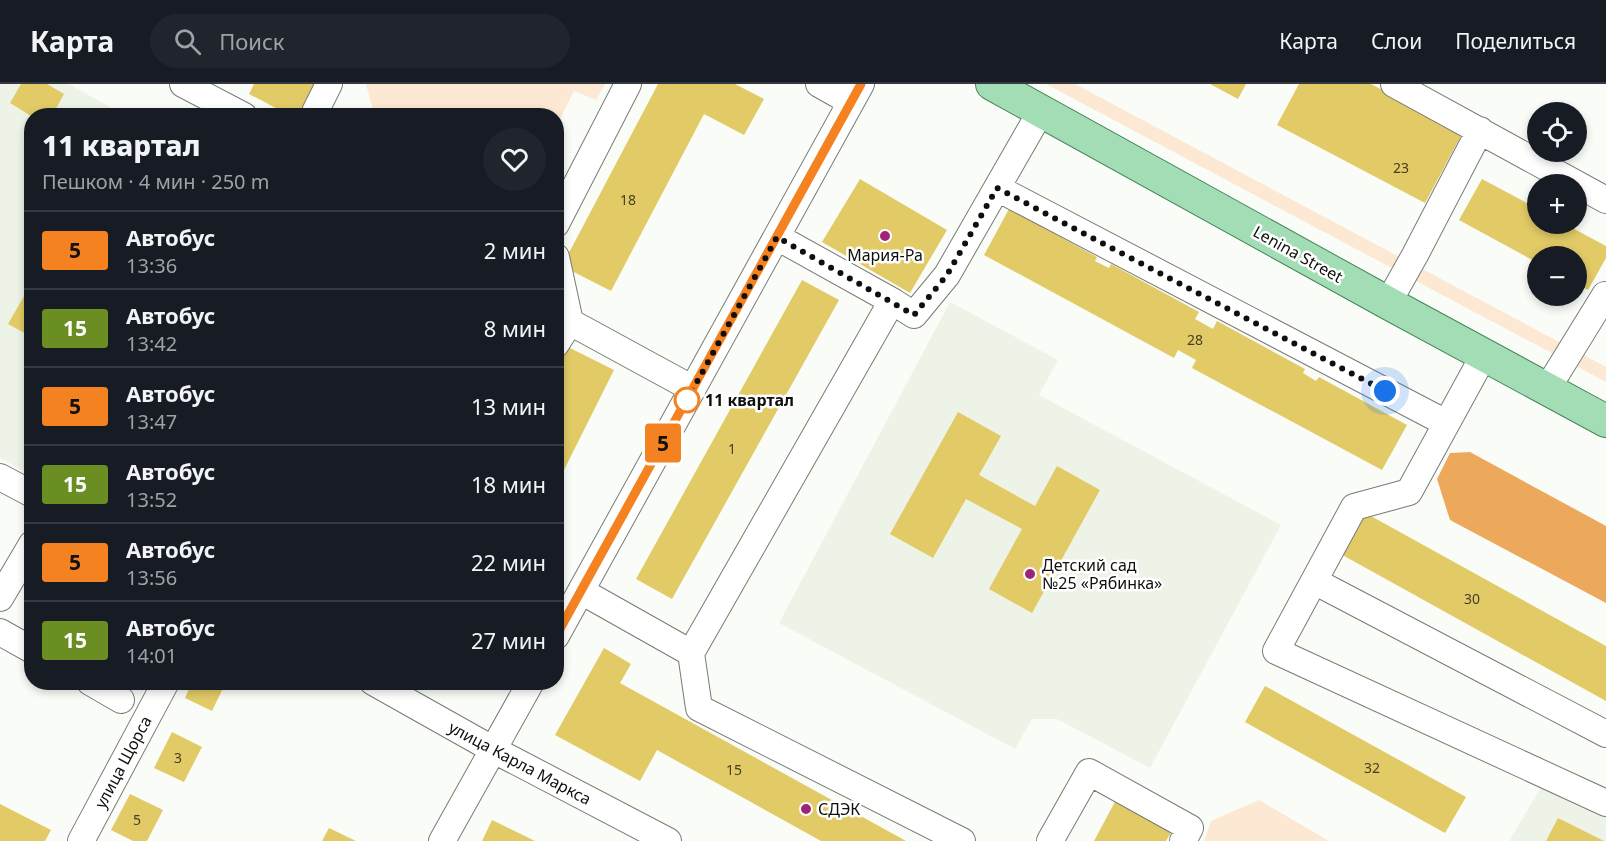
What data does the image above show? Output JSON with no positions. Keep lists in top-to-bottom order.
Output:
{
  "streets": {
    "main road": ["Lenina Street"],
    "street": ["улица Щорса", "улица Карла Маркса"]
  },
  "places": [
    "Мария-Ра",
    "11 квартал",
    "Детский сад №25 «Рябинка»",
    "СДЭК"
  ],
  "lines": ["bus line 5"],
  "house_numbers": [
    "23",
    "18",
    "28",
    "1",
    "30",
    "3",
    "32",
    "15",
    "5"
  ],
  "page": {
    "header": "Карта",
    "search": "Поиск",
    "nav": ["Карта", "Слои", "Поделиться"],
    "on_map": "5",
    "map_buttons": ["+", "−"],
    "heading": ["11 квартал", "Пешком · 4 мин · 250 m"],
    "list": [
      {
        "mark": "5",
        "name": "Автобус",
        "note": "13:36",
        "value": "2 мин"
      },
      {
        "mark": "15",
        "name": "Автобус",
        "note": "13:42",
        "value": "8 мин"
      },
      {
        "mark": "5",
        "name": "Автобус",
        "note": "13:47",
        "value": "13 мин"
      },
      {
        "mark": "15",
        "name": "Автобус",
        "note": "13:52",
        "value": "18 мин"
      },
      {
        "mark": "5",
        "name": "Автобус",
        "note": "13:56",
        "value": "22 мин"
      },
      {
        "mark": "15",
        "name": "Автобус",
        "note": "14:01",
        "value": "27 мин"
      }
    ]
  }
}
